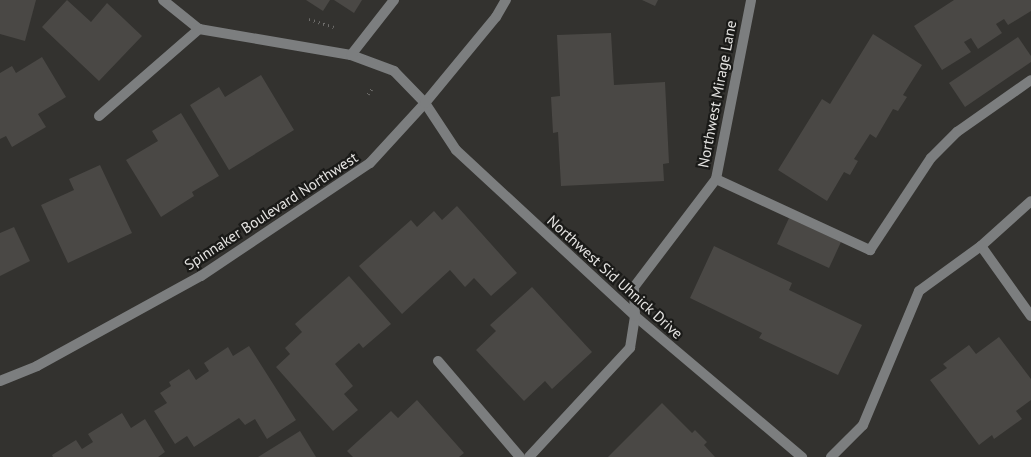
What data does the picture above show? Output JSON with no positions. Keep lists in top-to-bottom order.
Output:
{
  "streets": {
    "street": ["Northwest Mirage Lane", "Spinnaker Boulevard Northwest", "Northwest Sid Uhnick Drive"]
  },
  "crossings": [
    ["Northwest Mirage Lane", "Northwest Sid Uhnick Drive"],
    ["Spinnaker Boulevard Northwest", "Northwest Sid Uhnick Drive"]
  ]
}
